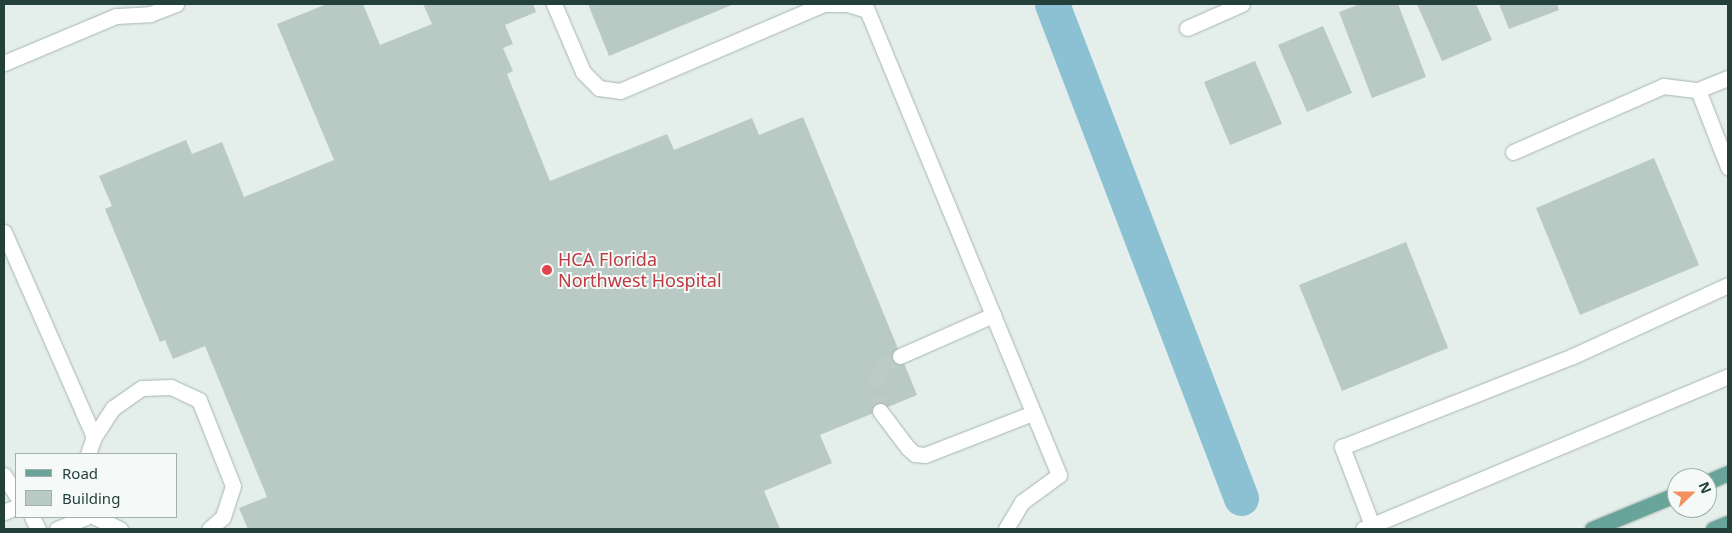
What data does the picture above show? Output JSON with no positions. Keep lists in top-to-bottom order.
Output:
{
  "places": ["HCA Florida Northwest Hospital"],
  "legend": ["Road", "Building"],
  "north": "right"
}
